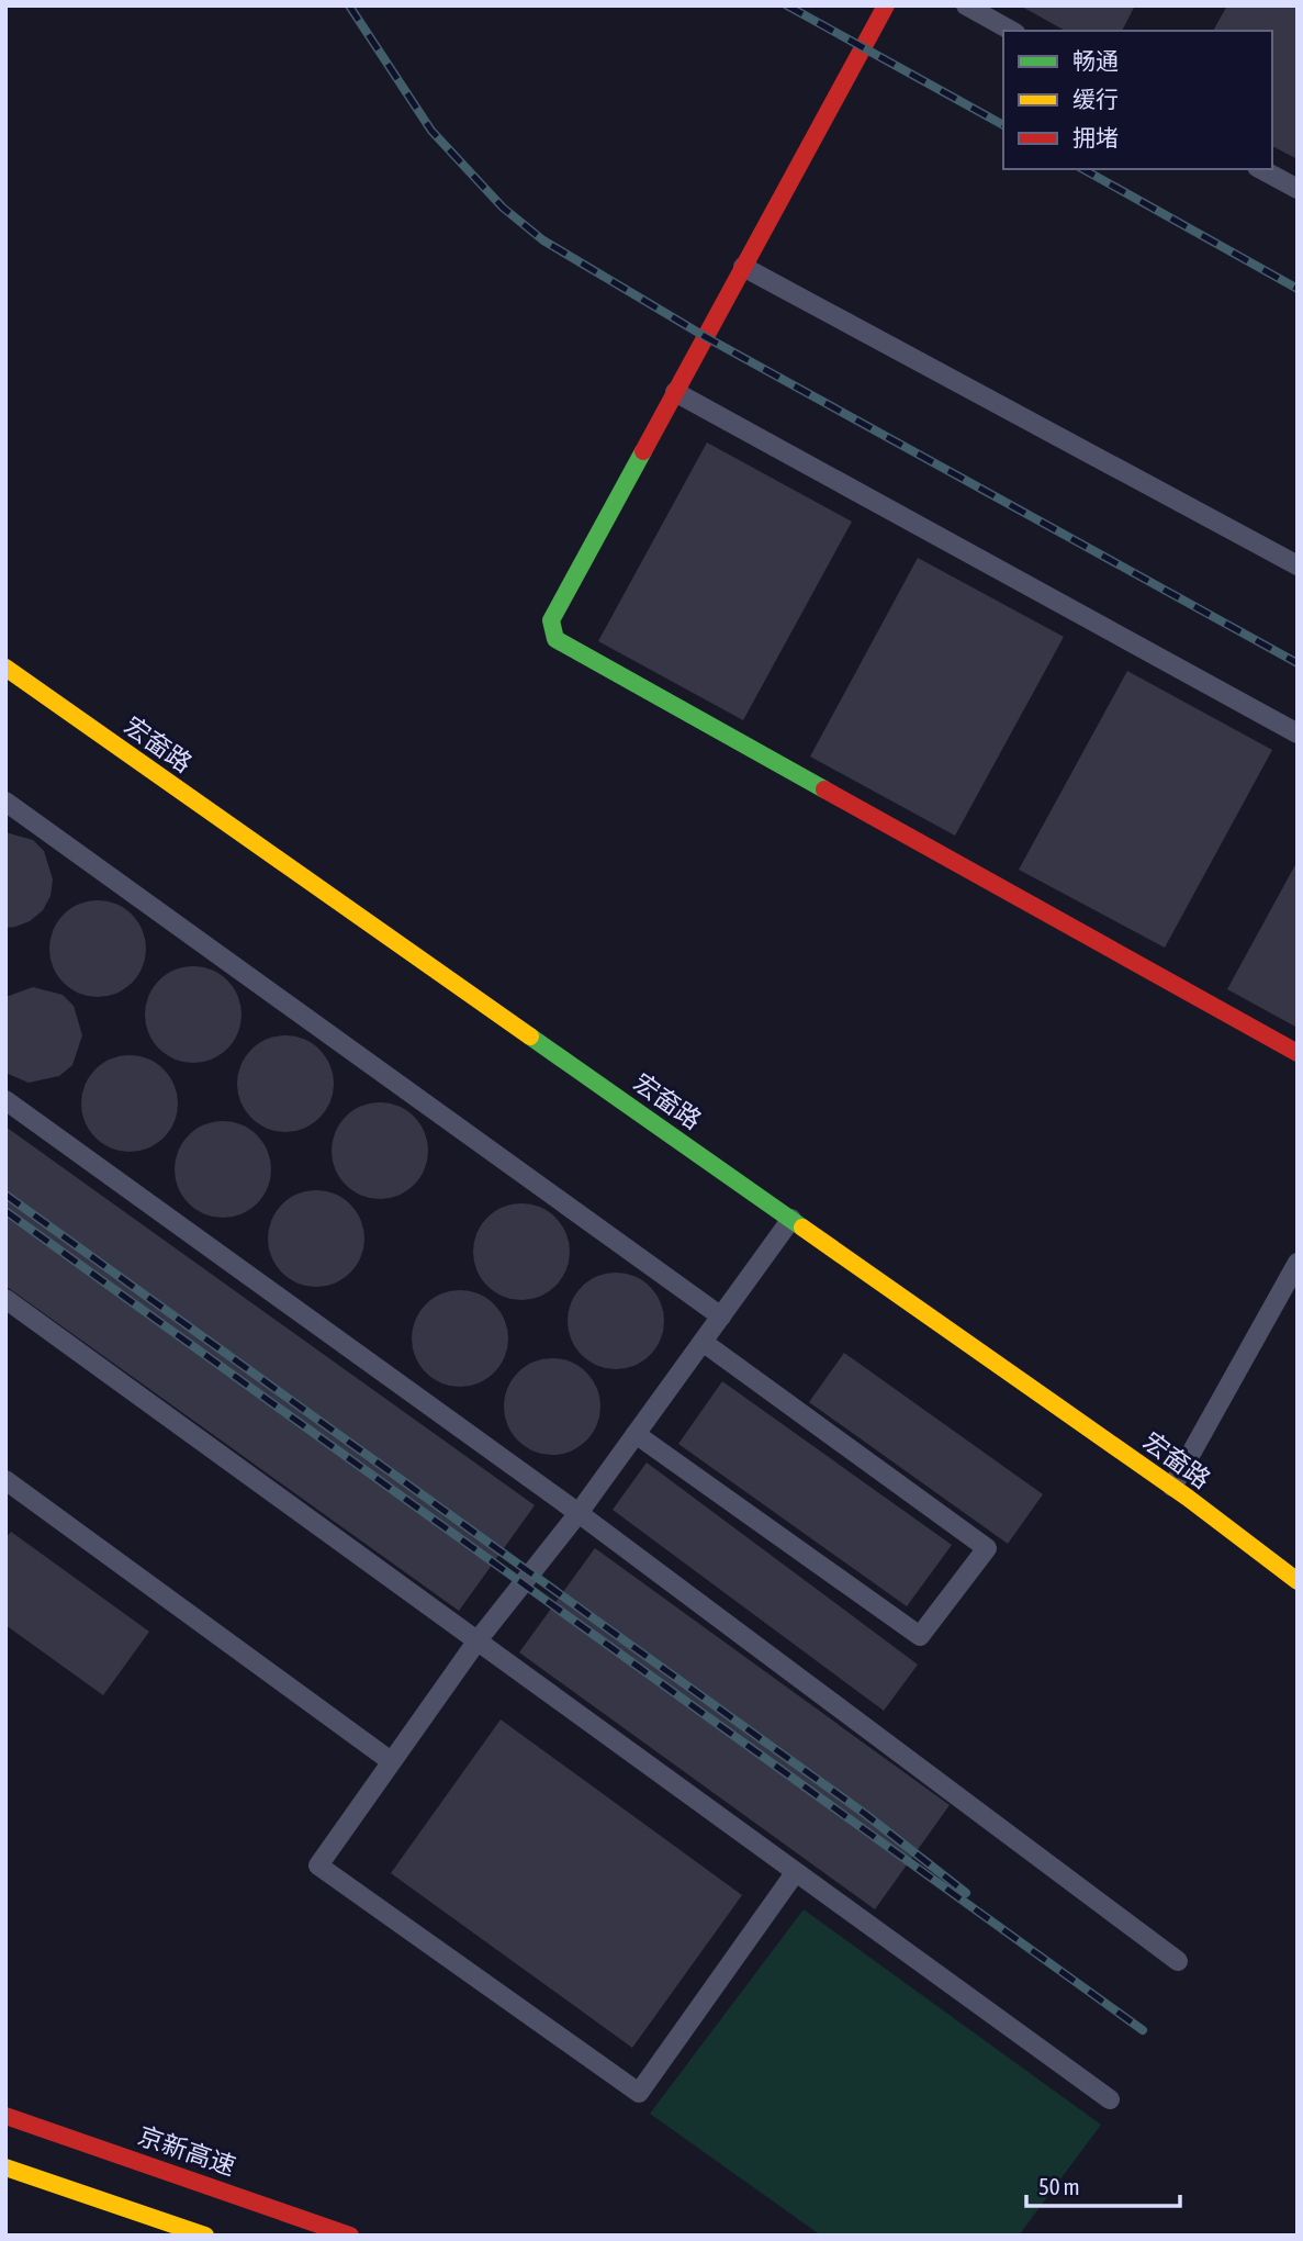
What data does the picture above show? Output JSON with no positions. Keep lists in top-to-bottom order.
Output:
{
  "streets": {
    "main road": ["宏奤路", "京新高速"]
  },
  "legend": ["畅通", "缓行", "拥堵"],
  "scale_bar": "50 m"
}
